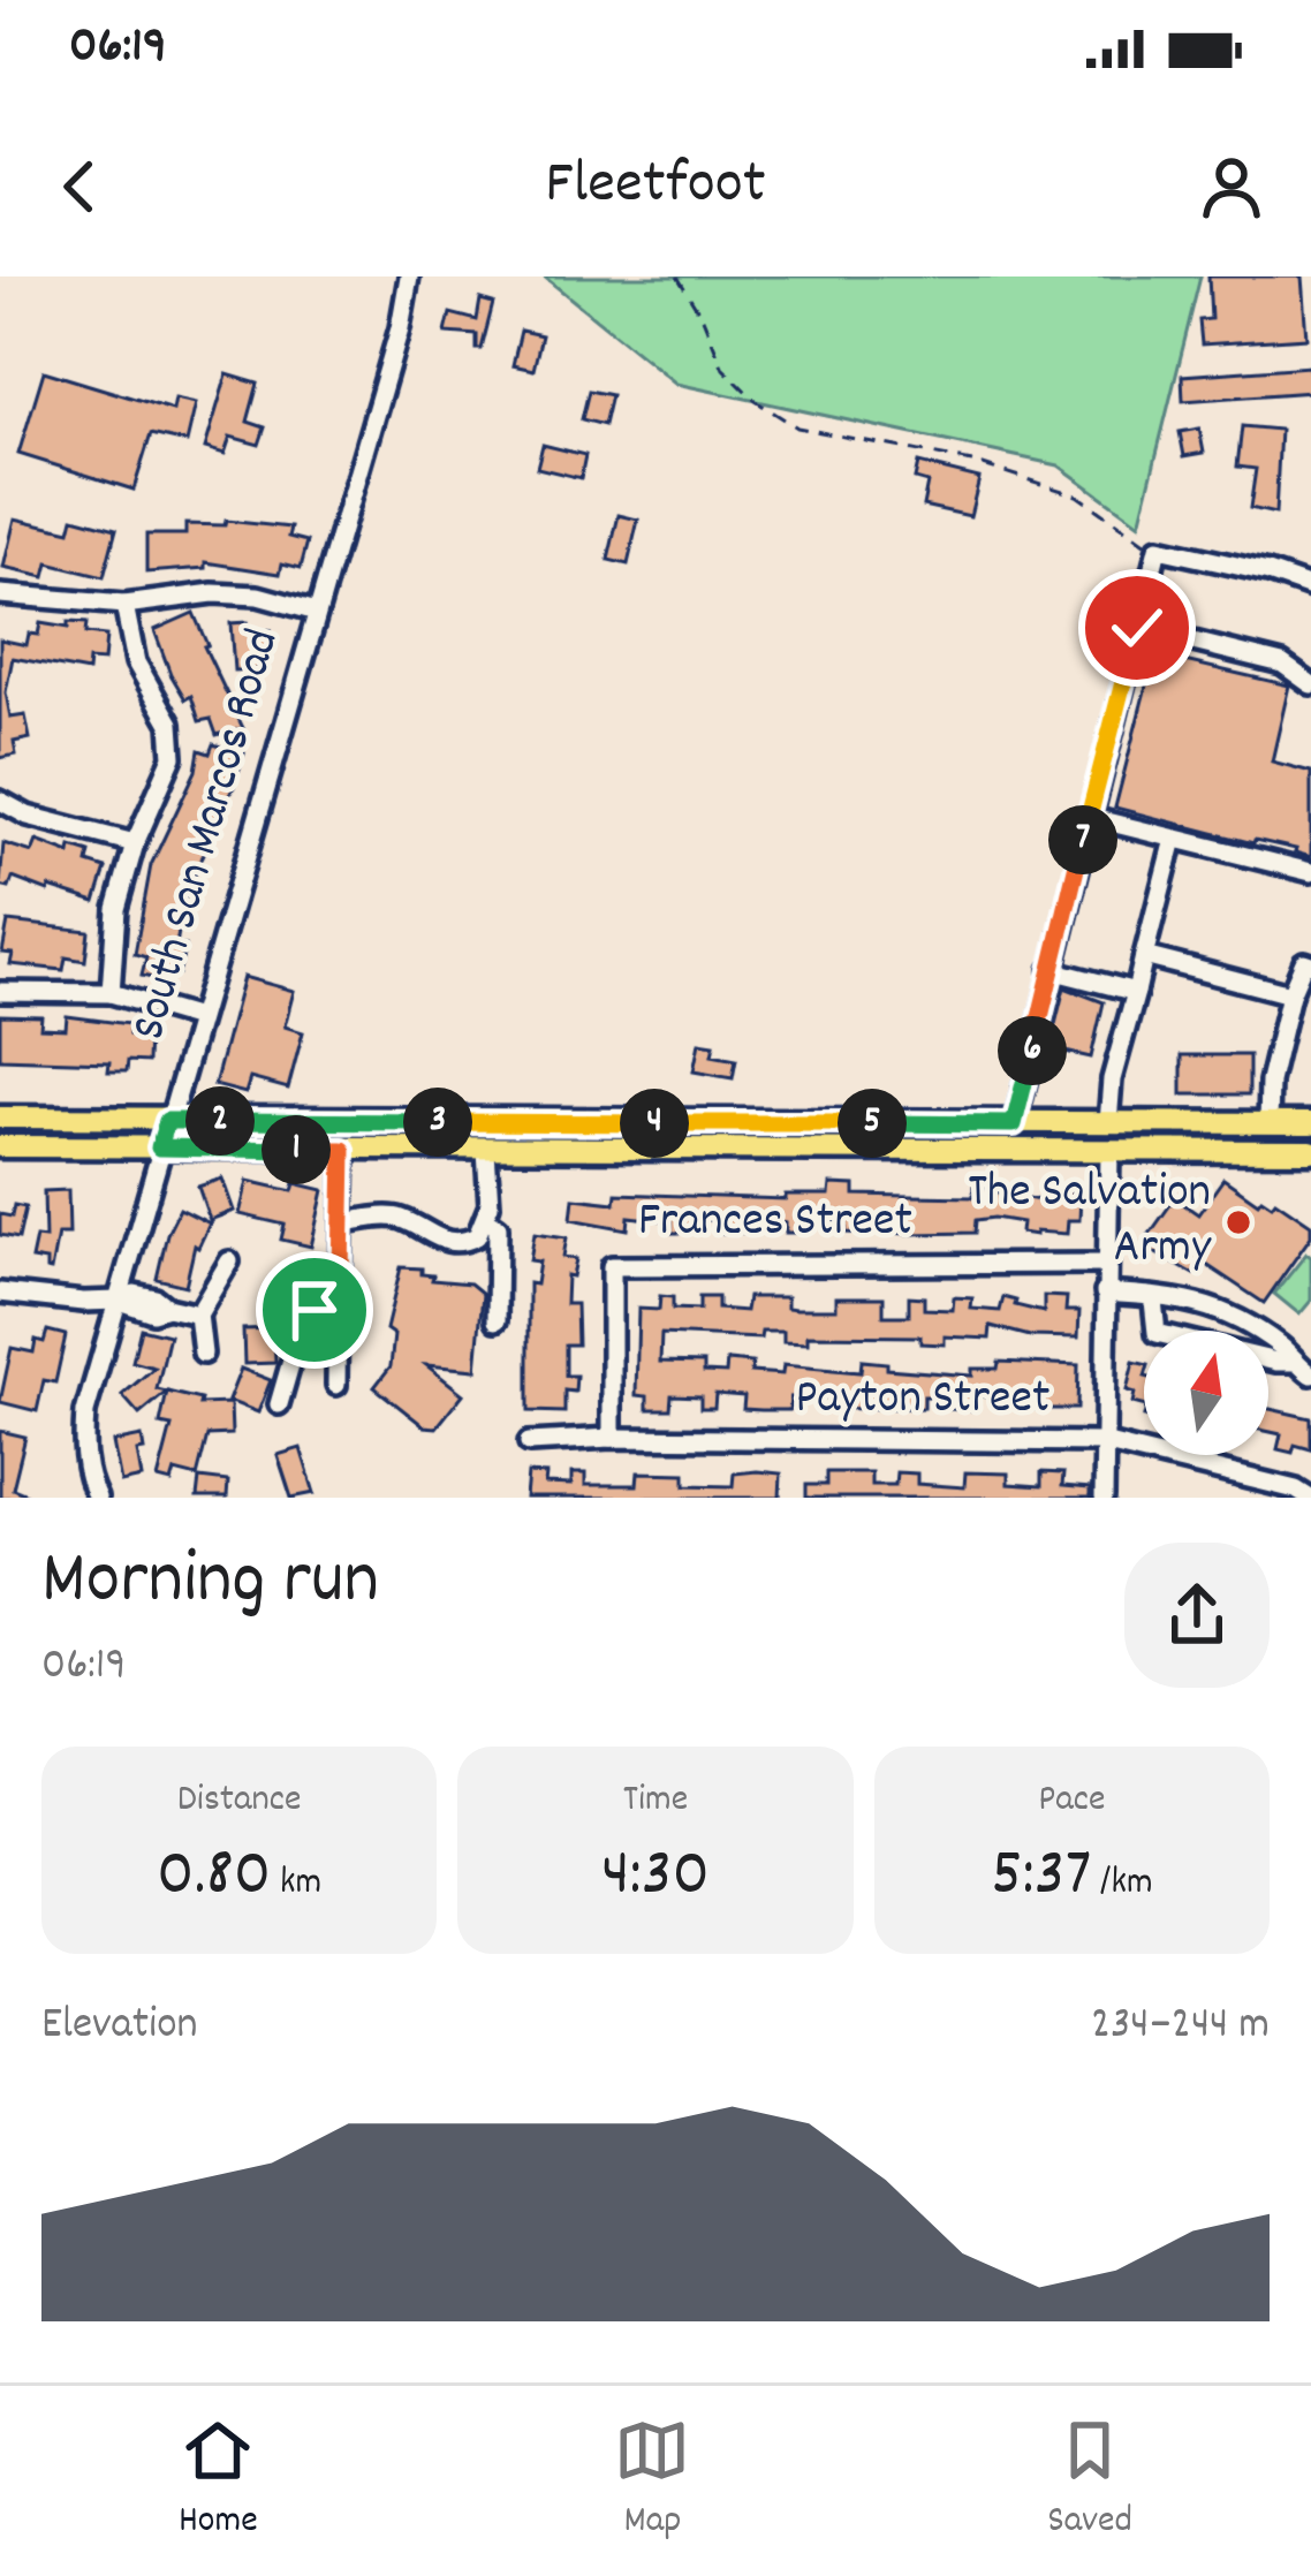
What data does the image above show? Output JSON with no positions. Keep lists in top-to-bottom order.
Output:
{
  "streets": {
    "street": ["South San Marcos Road", "Frances Street", "Payton Street"]
  },
  "crossings": [
    ["Frances Street", "Payton Street"]
  ],
  "places": ["The Salvation Army"],
  "north": "top",
  "page": {
    "status": "06:19",
    "header": "Fleetfoot",
    "pins": [
      "7",
      "6",
      "2",
      "3",
      "4",
      "5",
      "1"
    ],
    "heading": ["Morning run", "06:19"],
    "stats": [
      ["Distance", "0.80 km"],
      ["Time", "4:30"],
      ["Pace", "5:37 /km"]
    ],
    "chart": ["Elevation", "234–244 m"],
    "tabs": ["Home", "Map", "Saved"]
  }
}
